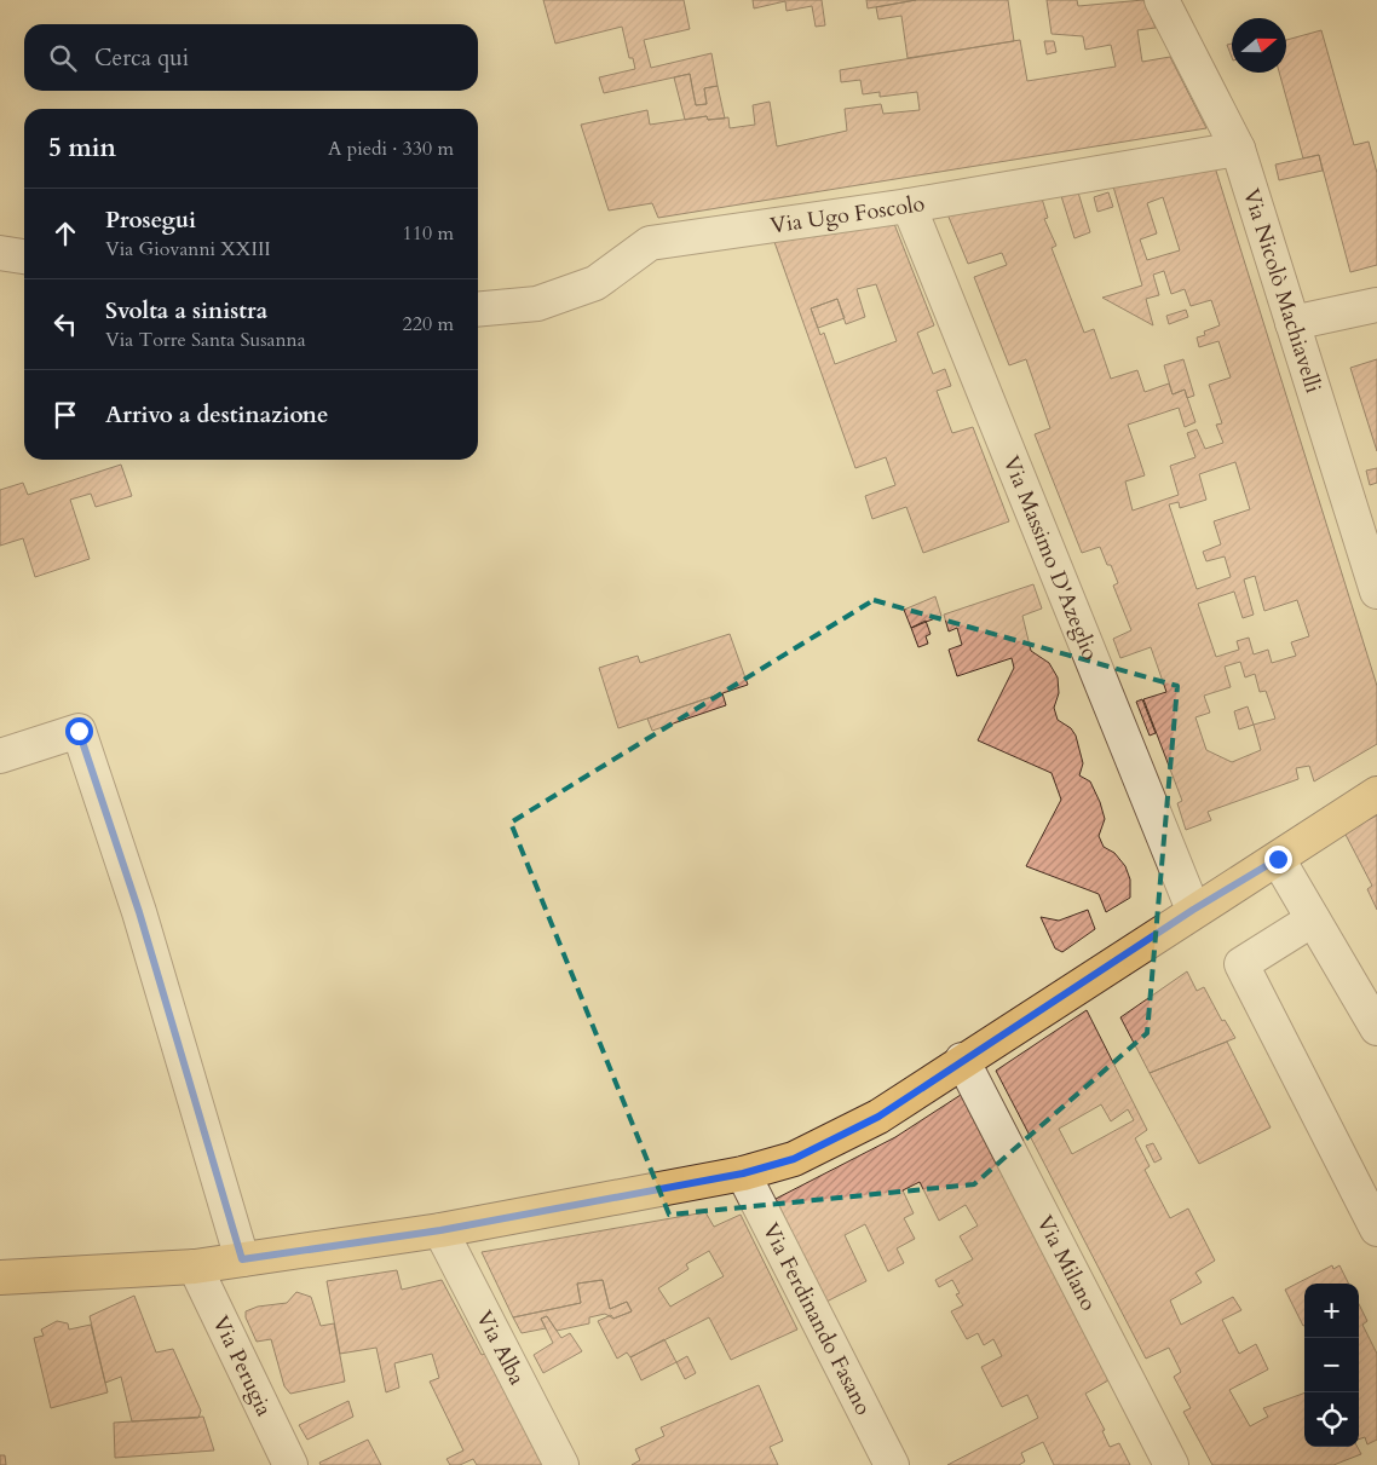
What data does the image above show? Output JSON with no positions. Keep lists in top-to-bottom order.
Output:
{
  "streets": {
    "street": [
      "Via Ugo Foscolo",
      "Via Nicolò Machiavelli",
      "Via Massimo D'Azeglio",
      "Via Milano",
      "Via Ferdinando Fasano",
      "Via Alba",
      "Via Perugia"
    ]
  },
  "crossings": [
    ["Via Ugo Foscolo", "Via Nicolò Machiavelli"],
    ["Via Ugo Foscolo", "Via Massimo D'Azeglio"]
  ],
  "north": "right",
  "page": {
    "search": "Cerca qui",
    "heading": ["5 min", "A piedi · 330 m"],
    "list": [
      ["Prosegui", "Via Giovanni XXIII", "110 m"],
      ["Svolta a sinistra", "Via Torre Santa Susanna", "220 m"],
      "Arrivo a destinazione"
    ],
    "map_buttons": ["+", "−"]
  }
}
